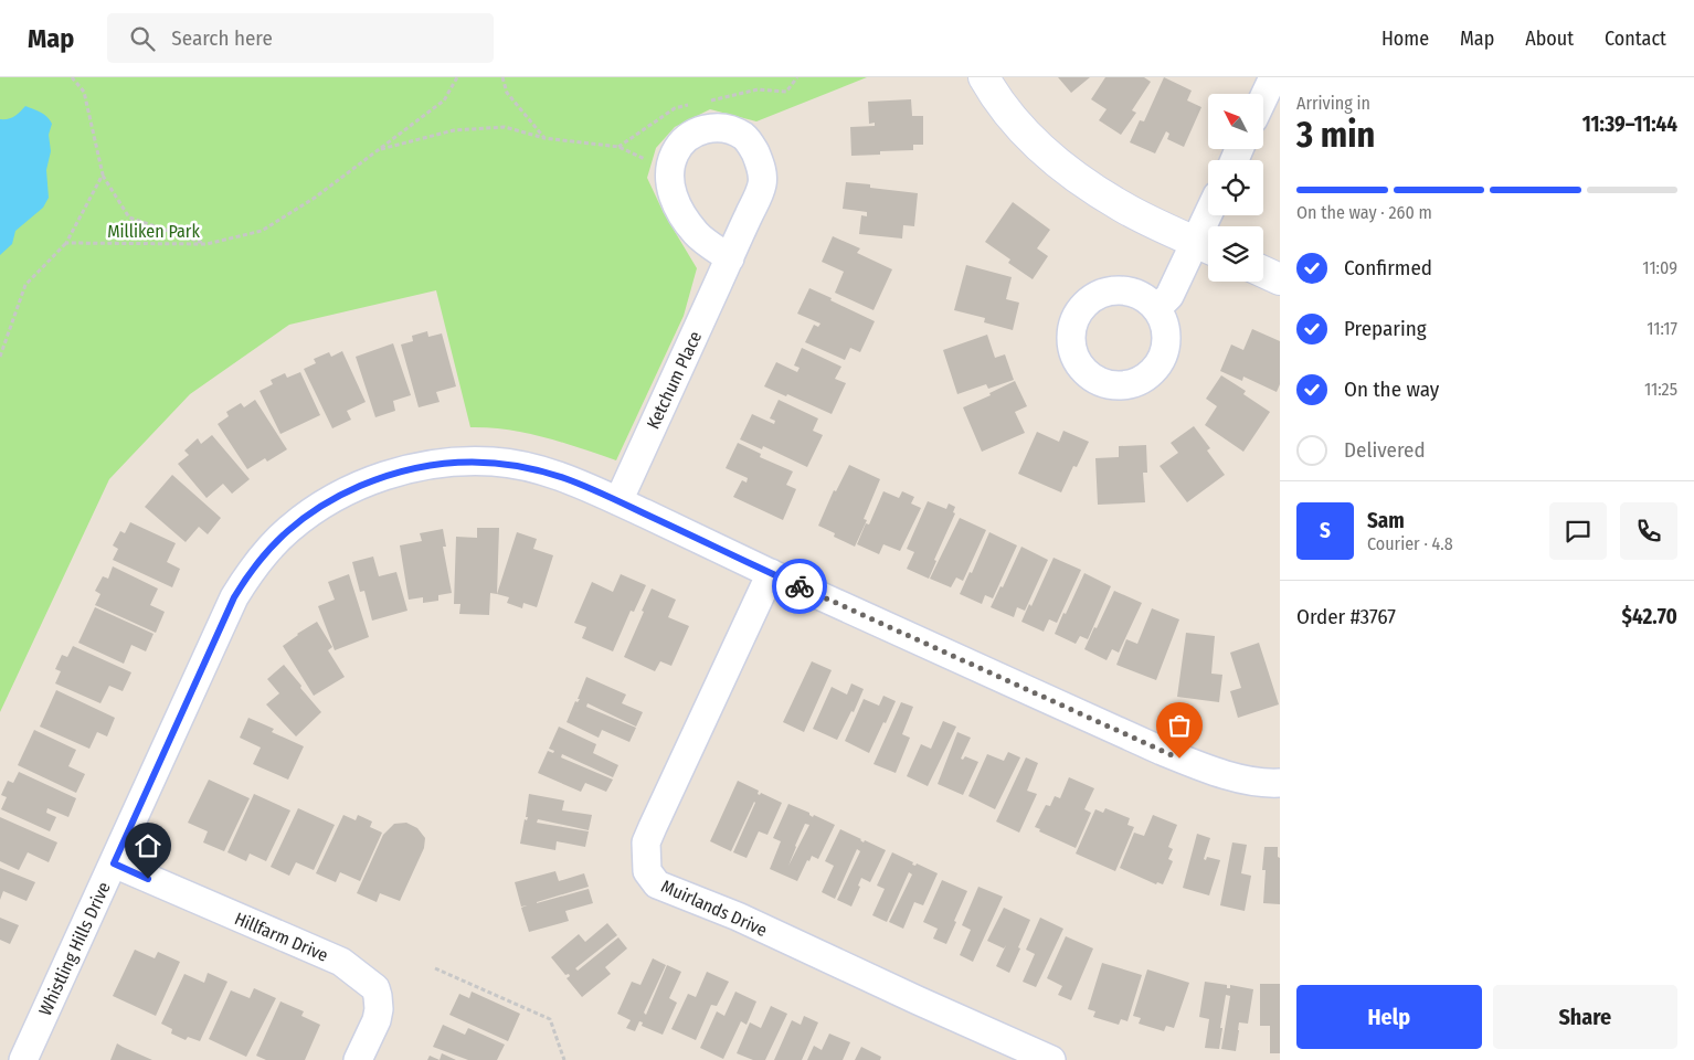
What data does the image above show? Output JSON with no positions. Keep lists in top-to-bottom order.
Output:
{
  "streets": {
    "street": [
      "Ketchum Place",
      "Muirlands Drive",
      "Hillfarm Drive",
      "Whistling Hills Drive"
    ]
  },
  "crossings": [
    ["Ketchum Place", "Whistling Hills Drive"],
    ["Muirlands Drive", "Whistling Hills Drive"],
    ["Hillfarm Drive", "Whistling Hills Drive"]
  ],
  "parks": ["Milliken Park"],
  "north": "top left",
  "page": {
    "header": "Map",
    "search": "Search here",
    "nav": [
      "Home",
      "Map",
      "About",
      "Contact"
    ],
    "heading": ["3 min", "Arriving in", "11:39–11:44"],
    "panel": [
      "Sam",
      "Courier · 4.8",
      "Order #3767",
      "$42.70"
    ],
    "bar": "On the way · 260 m",
    "list": [
      ["Confirmed", "11:09"],
      ["Preparing", "11:17"],
      ["On the way", "11:25"],
      "Delivered"
    ],
    "round": "S",
    "buttons": ["Help", "Share"]
  }
}
